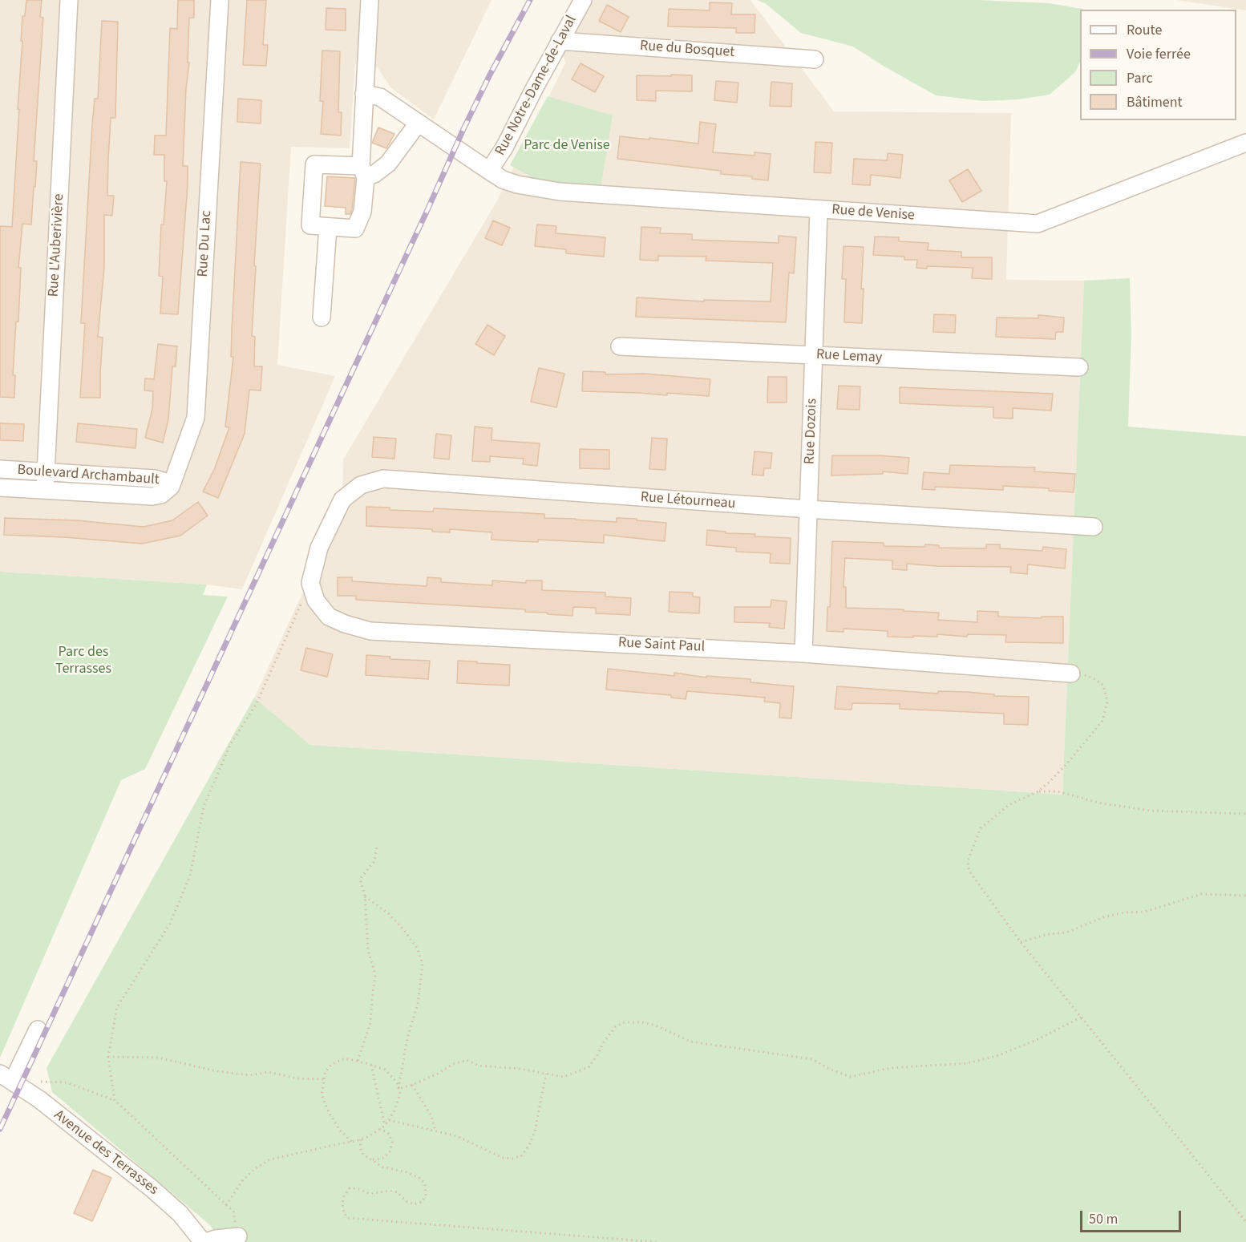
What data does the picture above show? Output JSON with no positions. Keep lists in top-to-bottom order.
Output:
{
  "streets": {
    "street": [
      "Rue du Bosquet",
      "Rue Notre-Dame-de-Laval",
      "Rue de Venise",
      "Rue Du Lac",
      "Rue L'Auberivière",
      "Rue Lemay",
      "Rue Dozois",
      "Boulevard Archambault",
      "Rue Létourneau",
      "Rue Saint Paul",
      "Avenue des Terrasses"
    ]
  },
  "crossings": [
    ["Rue du Bosquet", "Rue Notre-Dame-de-Laval"],
    ["Rue Notre-Dame-de-Laval", "Rue de Venise"],
    ["Rue de Venise", "Rue Dozois"],
    ["Rue Du Lac", "Boulevard Archambault"],
    ["Rue L'Auberivière", "Boulevard Archambault"],
    ["Rue Lemay", "Rue Dozois"],
    ["Rue Dozois", "Rue Létourneau"],
    ["Rue Dozois", "Rue Saint Paul"],
    ["Rue Létourneau", "Rue Saint Paul"]
  ],
  "parks": ["Parc de Venise", "Parc des Terrasses"],
  "legend": [
    "Route",
    "Voie ferrée",
    "Parc",
    "Bâtiment"
  ],
  "scale_bar": "50 m"
}
